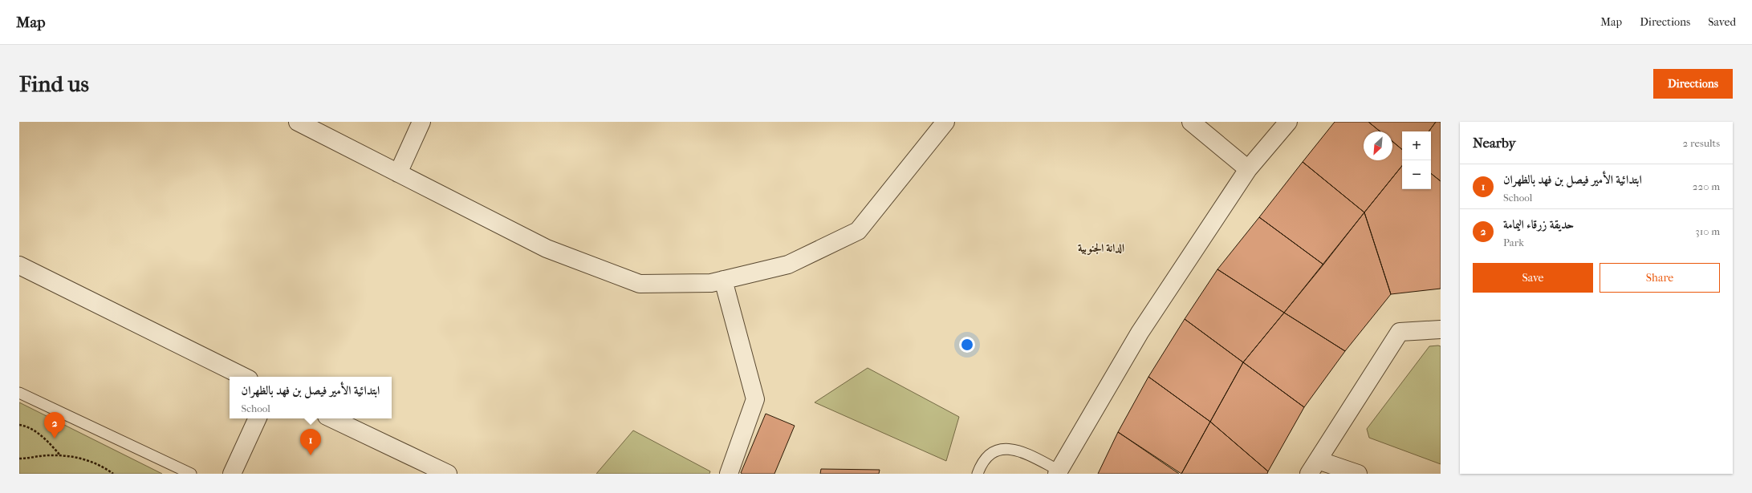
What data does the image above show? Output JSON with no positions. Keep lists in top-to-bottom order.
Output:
{
  "districts": ["الدانة الجنوبية"],
  "north": "bottom left",
  "page": {
    "header": "Map",
    "nav": ["Map", "Directions", "Saved"],
    "buttons": [
      "Directions",
      ["Save", "Share"]
    ],
    "title": "Find us",
    "heading": ["Nearby", "2 results"],
    "map_buttons": ["+", "−"],
    "list": [
      {
        "mark": "1",
        "name": "ابتدائية الأمير فيصل بن فهد بالظهران",
        "note": "School",
        "value": "220 m"
      },
      {
        "mark": "2",
        "name": "حديقة زرقاء اليمامة",
        "note": "Park",
        "value": "310 m"
      }
    ],
    "popup": ["ابتدائية الأمير فيصل بن فهد بالظهران", "School"],
    "pins": ["2", "1"]
  }
}
